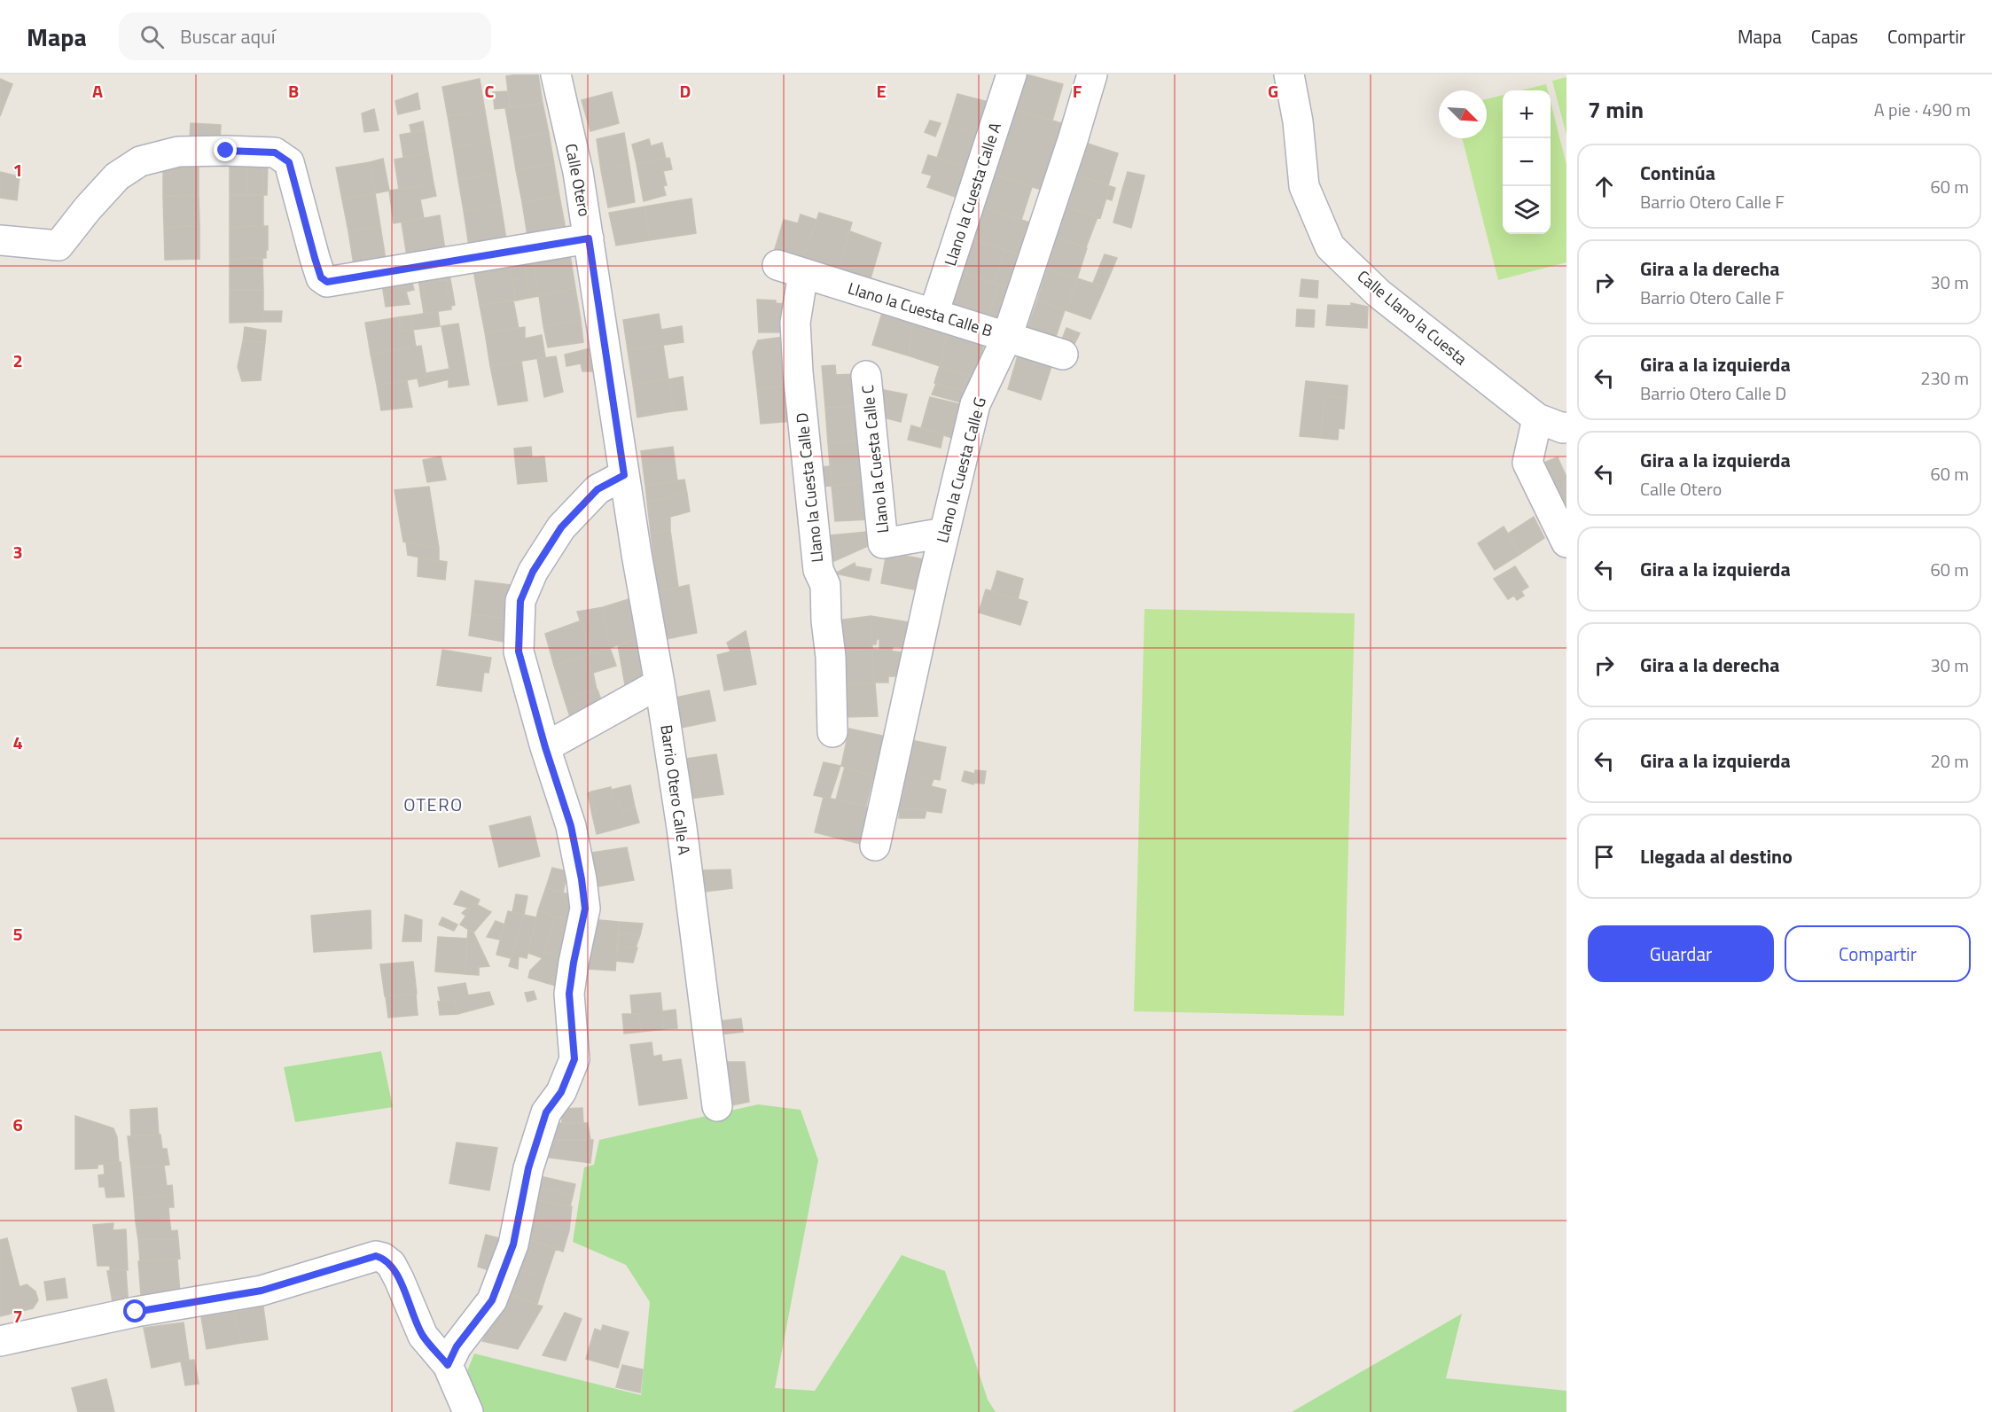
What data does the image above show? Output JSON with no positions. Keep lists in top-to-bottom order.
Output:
{
  "streets": {
    "street": [
      "Calle Otero",
      "Llano la Cuesta Calle A",
      "Llano la Cuesta Calle B",
      "Calle Llano la Cuesta",
      "Llano la Cuesta Calle C",
      "Llano la Cuesta Calle G",
      "Llano la Cuesta Calle D",
      "Barrio Otero Calle A"
    ]
  },
  "crossings": [
    ["Calle Otero", "Barrio Otero Calle A"],
    ["Llano la Cuesta Calle A", "Llano la Cuesta Calle B"],
    ["Llano la Cuesta Calle B", "Llano la Cuesta Calle G"],
    ["Llano la Cuesta Calle B", "Llano la Cuesta Calle D"],
    ["Llano la Cuesta Calle C", "Llano la Cuesta Calle G"]
  ],
  "districts": ["OTERO"],
  "north": "bottom right",
  "page": {
    "header": "Mapa",
    "search": "Buscar aquí",
    "nav": ["Mapa", "Capas", "Compartir"],
    "heading": ["7 min", "A pie · 490 m"],
    "map_buttons": ["+", "−"],
    "list": [
      ["Continúa", "Barrio Otero Calle F", "60 m"],
      ["Gira a la derecha", "Barrio Otero Calle F", "30 m"],
      ["Gira a la izquierda", "Barrio Otero Calle D", "230 m"],
      ["Gira a la izquierda", "Calle Otero", "60 m"],
      ["Gira a la izquierda", "60 m"],
      ["Gira a la derecha", "30 m"],
      ["Gira a la izquierda", "20 m"],
      "Llegada al destino"
    ],
    "buttons": ["Guardar", "Compartir"]
  },
  "grid": {
    "columns": [
      "A",
      "B",
      "C",
      "D",
      "E",
      "F",
      "G"
    ],
    "rows": [
      "1",
      "2",
      "3",
      "4",
      "5",
      "6",
      "7"
    ]
  }
}
